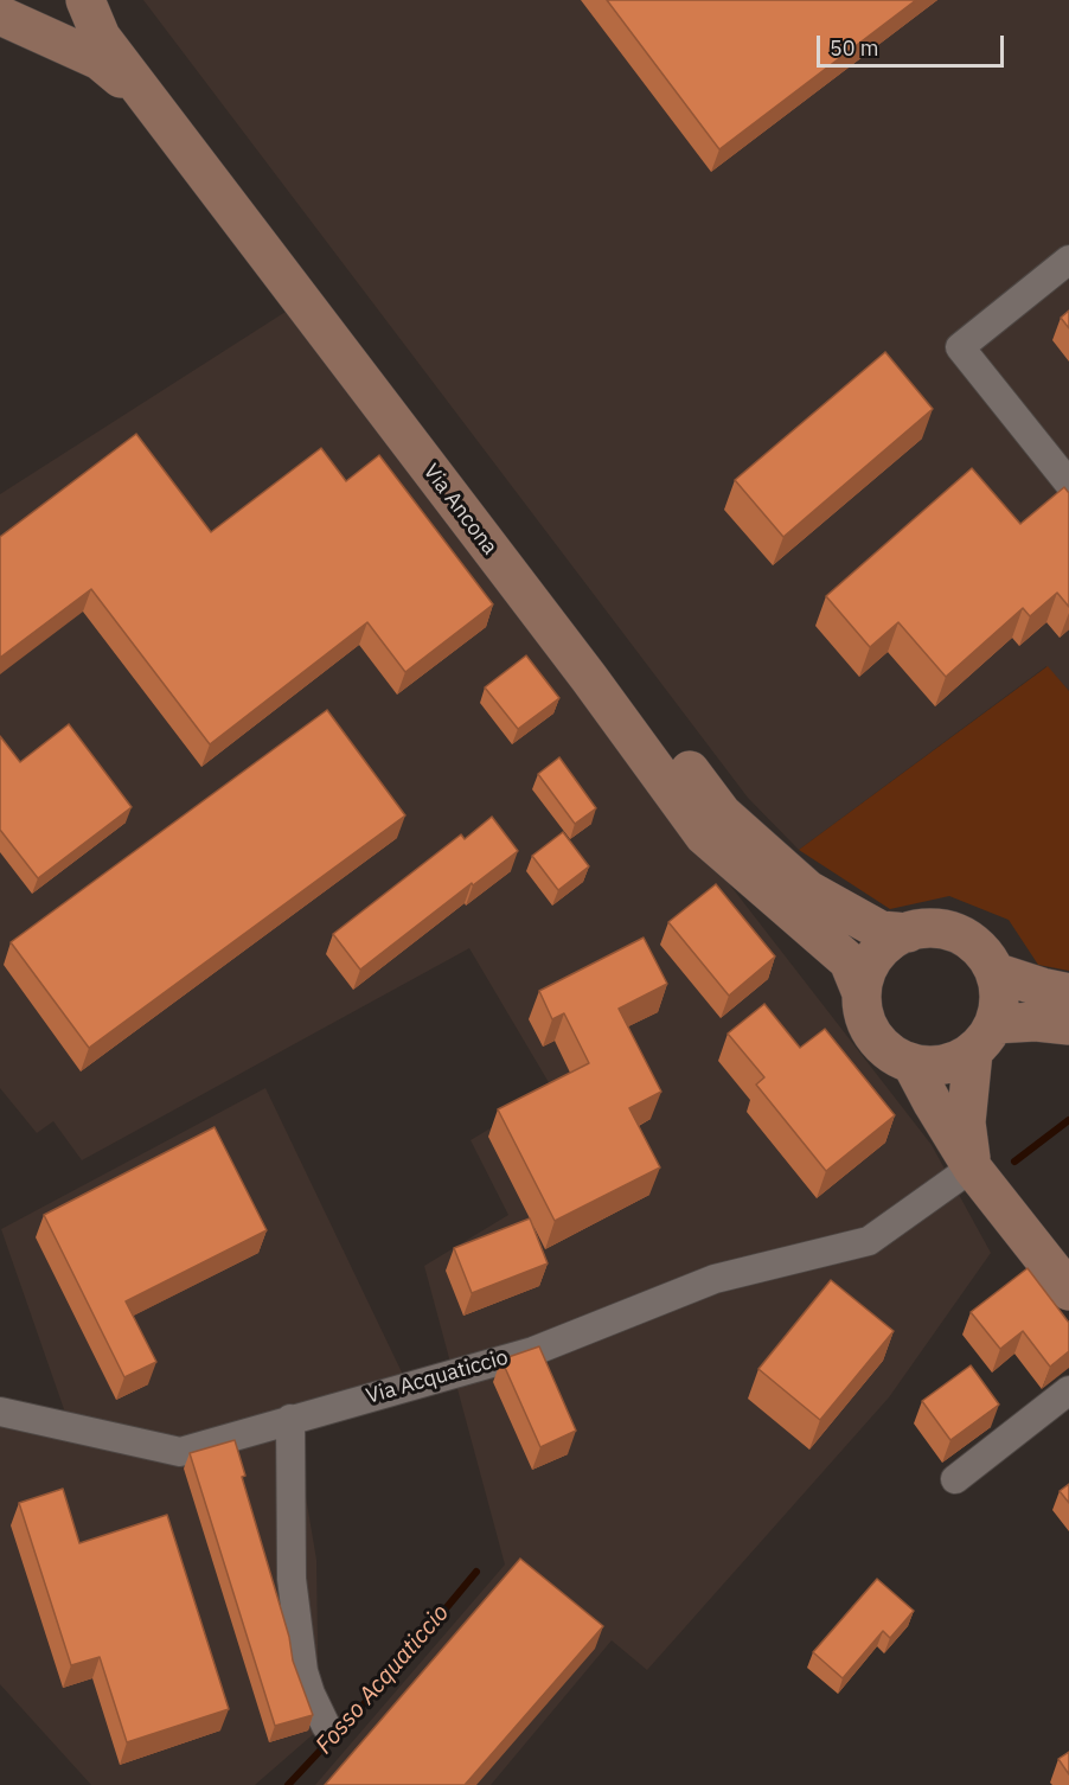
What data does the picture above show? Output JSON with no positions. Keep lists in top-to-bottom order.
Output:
{
  "streets": {
    "main road": ["Via Ancona"],
    "street": ["Via Acquaticcio"]
  },
  "water": ["Fosso Acquaticcio"],
  "scale_bar": "50 m"
}
